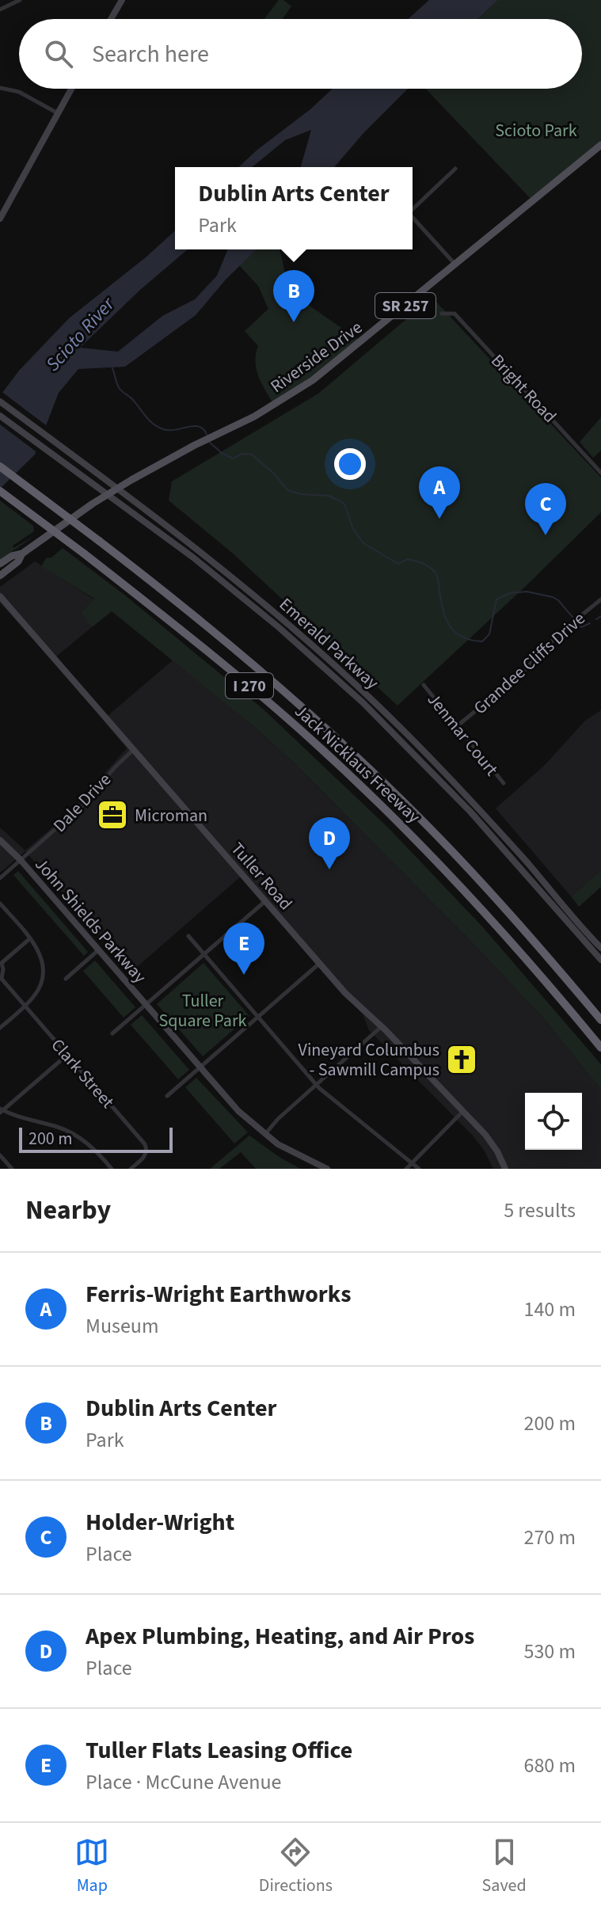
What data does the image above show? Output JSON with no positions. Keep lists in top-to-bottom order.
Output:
{
  "streets": {
    "highway": ["I 270", "Jack Nicklaus Freeway"],
    "main road": [
      "SR 257",
      "Riverside Drive",
      "Emerald Parkway",
      "Tuller Road",
      "John Shields Parkway"
    ],
    "street": [
      "Bright Road",
      "Grandee Cliffs Drive",
      "Jenmar Court",
      "Dale Drive",
      "Clark Street"
    ]
  },
  "crossings": [
    ["Riverside Drive", "Emerald Parkway"],
    ["Grandee Cliffs Drive", "Jenmar Court"],
    ["Dale Drive", "Tuller Road"],
    ["Dale Drive", "John Shields Parkway"]
  ],
  "water": ["Scioto River"],
  "parks": ["Scioto Park", "Tuller Square Park"],
  "places": {
    "office": ["Microman"],
    "church": ["Vineyard Columbus - Sawmill Campus"]
  },
  "scale_bar": "200 m",
  "page": {
    "search": "Search here",
    "popup": ["Dublin Arts Center", "Park"],
    "pins": [
      "B",
      "A",
      "C",
      "D",
      "E"
    ],
    "scale": "200 m",
    "heading": ["Nearby", "5 results"],
    "list": [
      {
        "mark": "A",
        "name": "Ferris-Wright Earthworks",
        "note": "Museum",
        "value": "140 m"
      },
      {
        "mark": "B",
        "name": "Dublin Arts Center",
        "note": "Park",
        "value": "200 m"
      },
      {
        "mark": "C",
        "name": "Holder-Wright",
        "note": "Place",
        "value": "270 m"
      },
      {
        "mark": "D",
        "name": "Apex Plumbing, Heating, and Air Pros",
        "note": "Place",
        "value": "530 m"
      },
      {
        "mark": "E",
        "name": "Tuller Flats Leasing Office",
        "note": "Place · McCune Avenue",
        "value": "680 m"
      }
    ],
    "nav": ["Map", "Directions", "Saved"]
  }
}
